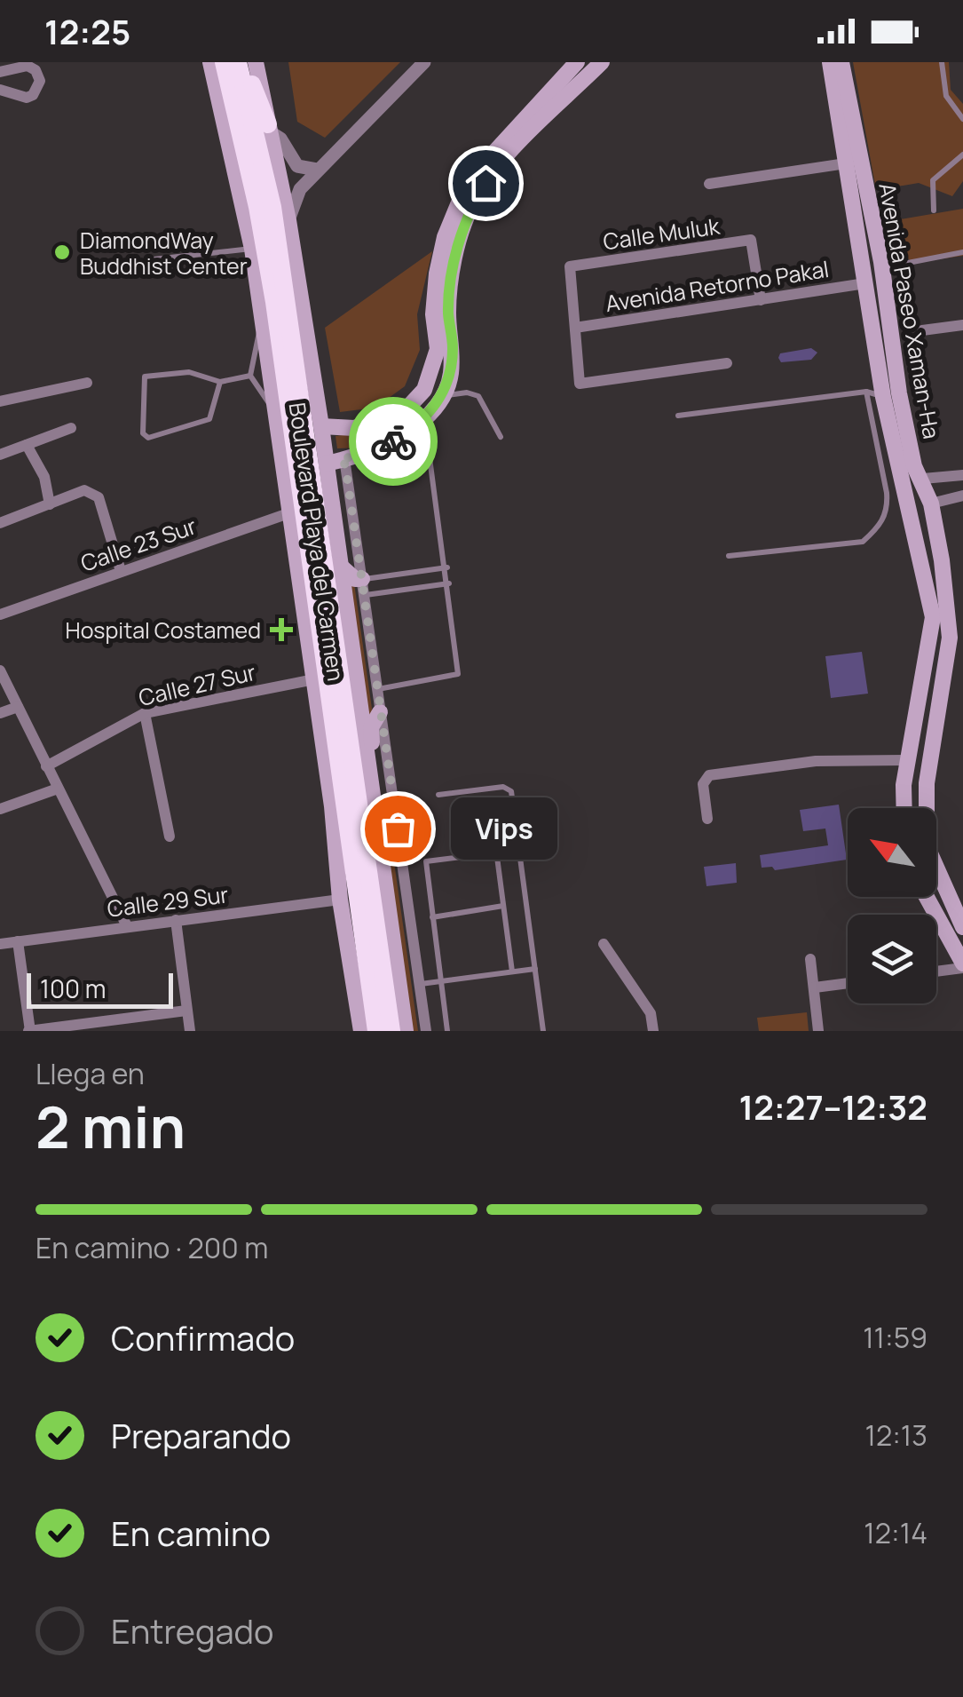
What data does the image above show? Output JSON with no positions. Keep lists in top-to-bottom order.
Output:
{
  "streets": {
    "main road": ["Avenida Paseo Xaman-Ha", "Boulevard Playa del Carmen"],
    "street": [
      "Calle Muluk",
      "Avenida Retorno Pakal",
      "Calle 23 Sur",
      "Calle 27 Sur",
      "Calle 29 Sur"
    ]
  },
  "crossings": [
    ["Calle Muluk", "Avenida Retorno Pakal"],
    ["Avenida Retorno Pakal", "Avenida Paseo Xaman-Ha"],
    ["Boulevard Playa del Carmen", "Calle 23 Sur"],
    ["Boulevard Playa del Carmen", "Calle 27 Sur"],
    ["Boulevard Playa del Carmen", "Calle 29 Sur"]
  ],
  "places": {
    "other": ["DiamondWay Buddhist Center", "Vips"],
    "health": ["Hospital Costamed"]
  },
  "scale_bar": "100 m",
  "north": "top left",
  "page": {
    "status": "12:25",
    "bubble": "Vips",
    "scale": "100 m",
    "heading": ["2 min", "Llega en", "12:27–12:32"],
    "bar": "En camino · 200 m",
    "list": [
      ["Confirmado", "11:59"],
      ["Preparando", "12:13"],
      ["En camino", "12:14"],
      "Entregado"
    ]
  }
}
